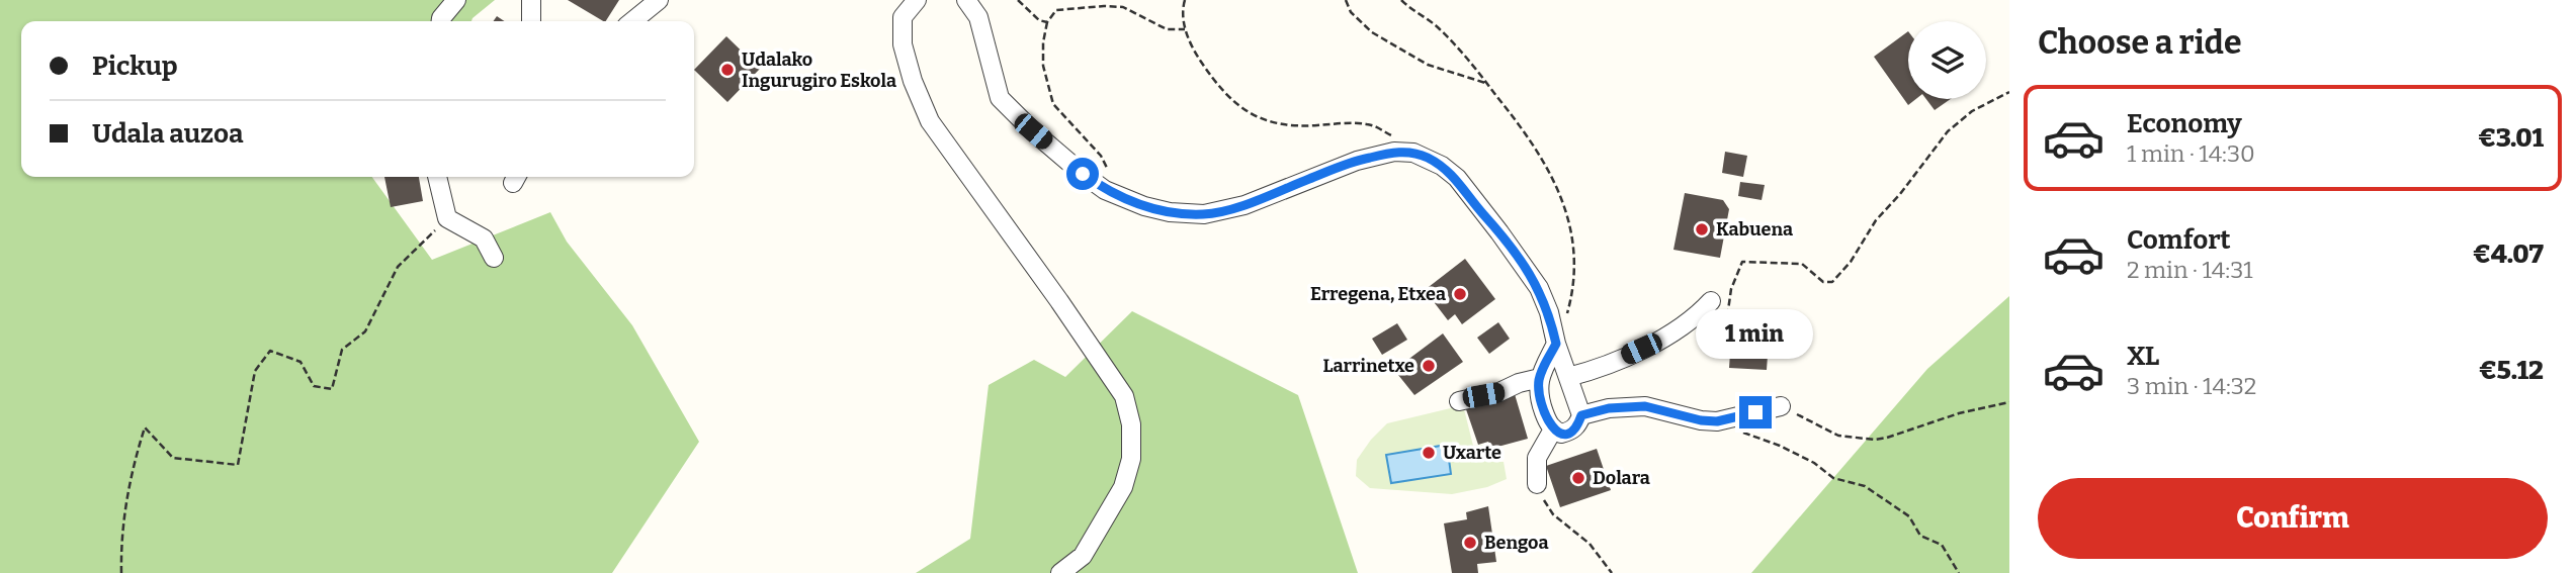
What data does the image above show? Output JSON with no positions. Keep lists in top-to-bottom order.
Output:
{
  "places": [
    "Udalako Ingurugiro Eskola",
    "Kabuena",
    "Erregena, Etxea",
    "Larrinetxe",
    "Uxarte",
    "Dolara",
    "Bengoa"
  ],
  "page": {
    "heading": "Choose a ride",
    "banner": ["Pickup", "Udala auzoa"],
    "list": [
      {
        "name": "Economy",
        "note": "1 min · 14:30",
        "value": "€3.01"
      },
      {
        "name": "Comfort",
        "note": "2 min · 14:31",
        "value": "€4.07"
      },
      {
        "name": "XL",
        "note": "3 min · 14:32",
        "value": "€5.12"
      }
    ],
    "bubble": "1 min",
    "buttons": "Confirm"
  }
}
